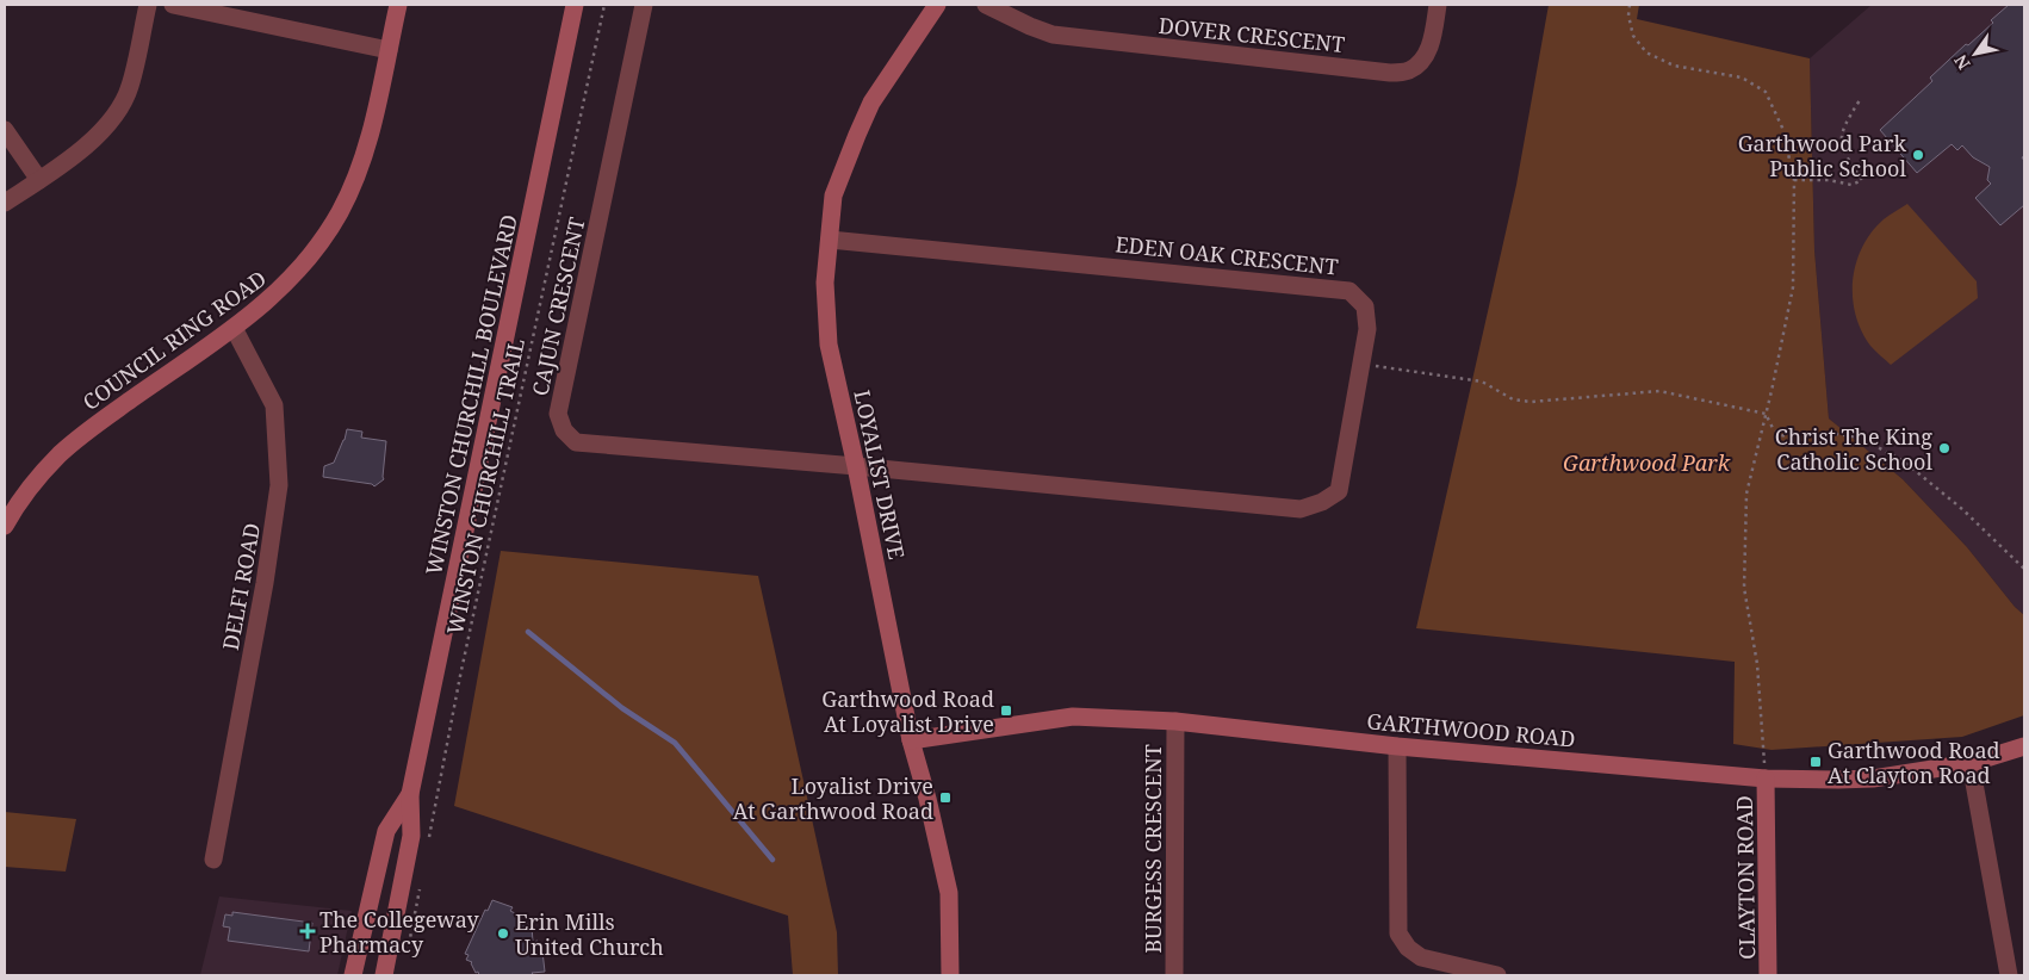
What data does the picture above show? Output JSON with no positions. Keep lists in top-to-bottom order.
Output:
{
  "streets": {
    "street": [
      "DOVER CRESCENT",
      "EDEN OAK CRESCENT",
      "CAJUN CRESCENT",
      "COUNCIL RING ROAD",
      "WINSTON CHURCHILL BOULEVARD",
      "LOYALIST DRIVE",
      "DELFI ROAD",
      "GARTHWOOD ROAD",
      "BURGESS CRESCENT",
      "CLAYTON ROAD"
    ],
    "path": ["WINSTON CHURCHILL TRAIL"]
  },
  "crossings": [
    ["EDEN OAK CRESCENT", "CAJUN CRESCENT"],
    ["EDEN OAK CRESCENT", "LOYALIST DRIVE"],
    ["CAJUN CRESCENT", "LOYALIST DRIVE"],
    ["COUNCIL RING ROAD", "DELFI ROAD"],
    ["LOYALIST DRIVE", "GARTHWOOD ROAD"],
    ["GARTHWOOD ROAD", "BURGESS CRESCENT"],
    ["GARTHWOOD ROAD", "CLAYTON ROAD"]
  ],
  "parks": ["Garthwood Park"],
  "places": {
    "other": ["Garthwood Park Public School", "Christ The King Catholic School", "Erin Mills United Church"],
    "transit": ["Garthwood Road At Loyalist Drive", "Garthwood Road At Clayton Road", "Loyalist Drive At Garthwood Road"],
    "health": ["The Collegeway Pharmacy"]
  },
  "north": "bottom left"
}
